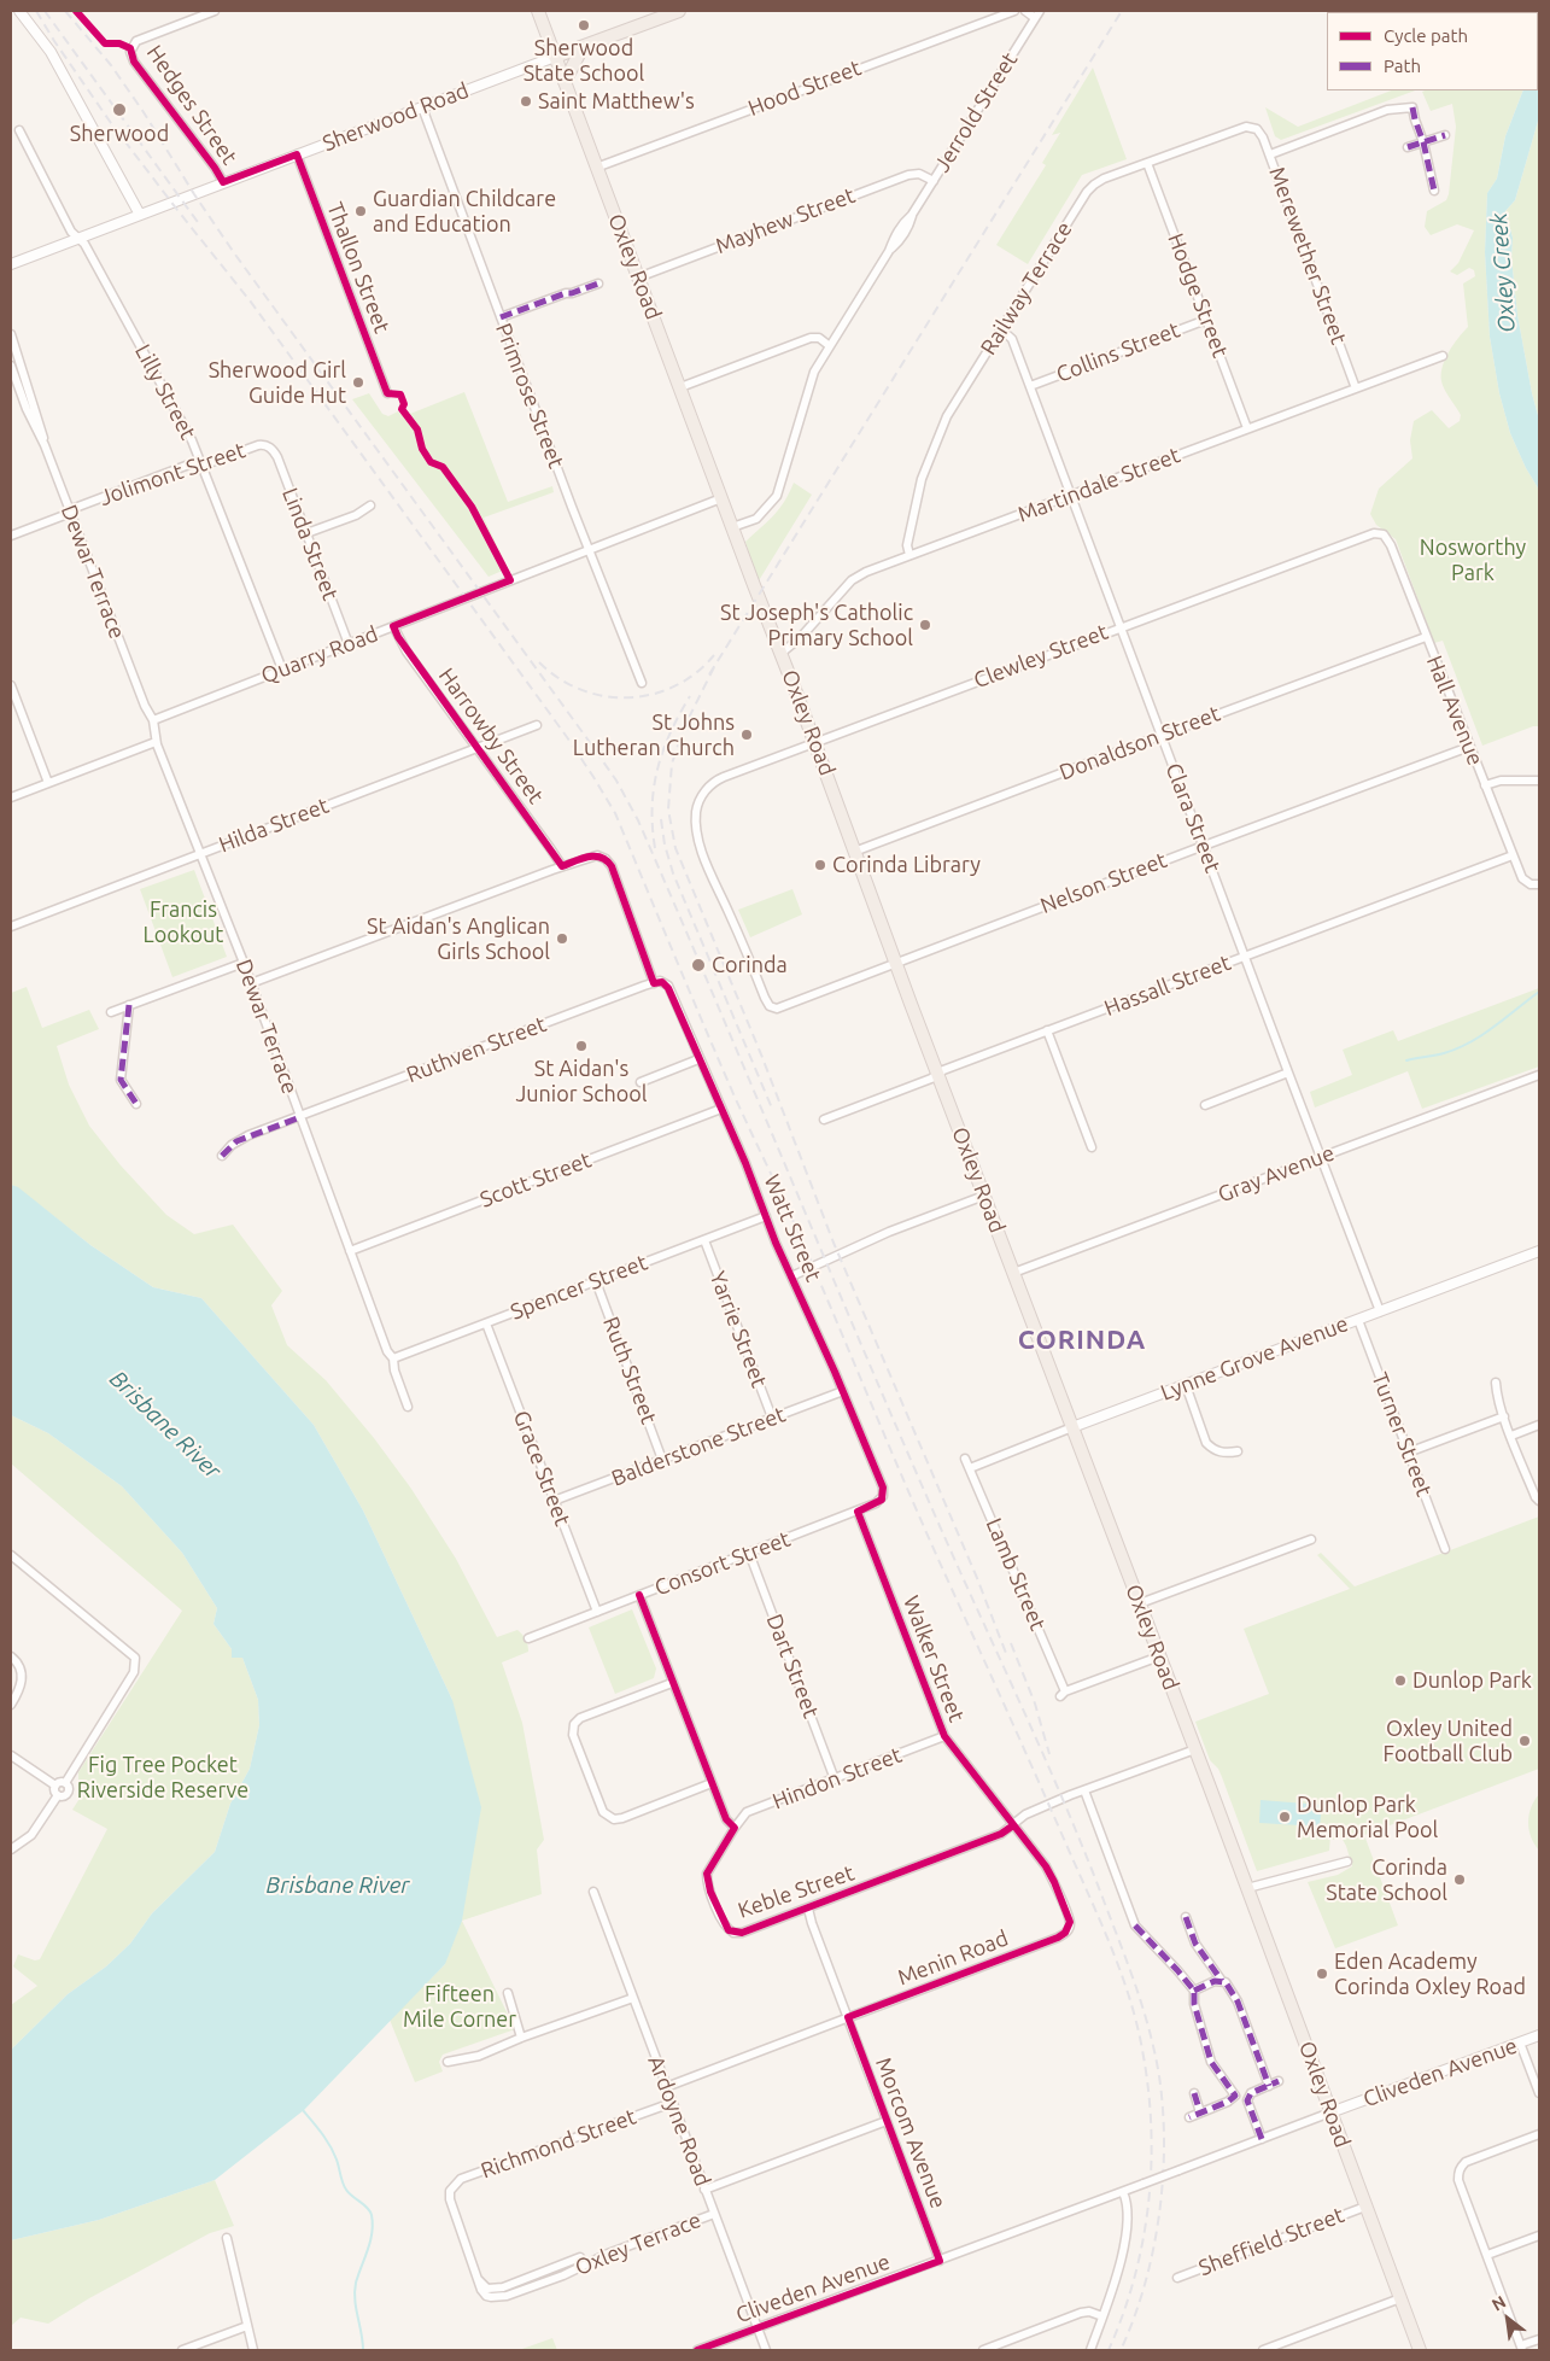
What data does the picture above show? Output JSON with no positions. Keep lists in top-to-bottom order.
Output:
{
  "streets": {
    "main road": ["Sherwood Road", "Oxley Road"],
    "street": [
      "Hood Street",
      "Hedges Street",
      "Jerrold Street",
      "Mayhew Street",
      "Merewether Street",
      "Thallon Street",
      "Railway Terrace",
      "Hodge Street",
      "Collins Street",
      "Lilly Street",
      "Primrose Street",
      "Jolimont Street",
      "Martindale Street",
      "Linda Street",
      "Dewar Terrace",
      "Quarry Road",
      "Clewley Street",
      "Hall Avenue",
      "Harrowby Street",
      "Donaldson Street",
      "Clara Street",
      "Hilda Street",
      "Nelson Street",
      "Hassall Street",
      "Ruthven Street",
      "Gray Avenue",
      "Scott Street",
      "Watt Street",
      "Spencer Street",
      "Yarrie Street",
      "Lynne Grove Avenue",
      "Ruth Street",
      "Turner Street",
      "Balderstone Street",
      "Grace Street",
      "Consort Street",
      "Lamb Street",
      "Walker Street",
      "Dart Street",
      "Hindon Street",
      "Keble Street",
      "Menin Road",
      "Cliveden Avenue",
      "Ardoyne Road",
      "Morcom Avenue",
      "Richmond Street",
      "Sheffield Street",
      "Oxley Terrace"
    ]
  },
  "crossings": [
    ["Hood Street", "Oxley Road"],
    ["Hedges Street", "Sherwood Road"],
    ["Jerrold Street", "Mayhew Street"],
    ["Jerrold Street", "Oxley Road"],
    ["Sherwood Road", "Oxley Road"],
    ["Sherwood Road", "Thallon Street"],
    ["Sherwood Road", "Lilly Street"],
    ["Sherwood Road", "Primrose Street"],
    ["Mayhew Street", "Oxley Road"],
    ["Merewether Street", "Railway Terrace"],
    ["Merewether Street", "Martindale Street"],
    ["Oxley Road", "Martindale Street"],
    ["Oxley Road", "Quarry Road"],
    ["Oxley Road", "Clewley Street"],
    ["Oxley Road", "Donaldson Street"],
    ["Oxley Road", "Nelson Street"],
    ["Oxley Road", "Hassall Street"],
    ["Oxley Road", "Gray Avenue"],
    ["Oxley Road", "Lynne Grove Avenue"],
    ["Oxley Road", "Lamb Street"],
    ["Oxley Road", "Keble Street"],
    ["Oxley Road", "Cliveden Avenue"],
    ["Oxley Road", "Sheffield Street"],
    ["Railway Terrace", "Hodge Street"],
    ["Railway Terrace", "Martindale Street"],
    ["Railway Terrace", "Clara Street"],
    ["Hodge Street", "Collins Street"],
    ["Hodge Street", "Martindale Street"],
    ["Collins Street", "Clara Street"],
    ["Lilly Street", "Jolimont Street"],
    ["Lilly Street", "Quarry Road"],
    ["Primrose Street", "Quarry Road"],
    ["Jolimont Street", "Linda Street"],
    ["Jolimont Street", "Dewar Terrace"],
    ["Martindale Street", "Clara Street"],
    ["Linda Street", "Quarry Road"],
    ["Dewar Terrace", "Quarry Road"],
    ["Dewar Terrace", "Hilda Street"],
    ["Dewar Terrace", "Ruthven Street"],
    ["Dewar Terrace", "Scott Street"],
    ["Dewar Terrace", "Spencer Street"],
    ["Quarry Road", "Harrowby Street"],
    ["Clewley Street", "Hall Avenue"],
    ["Clewley Street", "Clara Street"],
    ["Clewley Street", "Nelson Street"],
    ["Hall Avenue", "Donaldson Street"],
    ["Hall Avenue", "Nelson Street"],
    ["Hall Avenue", "Hassall Street"],
    ["Harrowby Street", "Hilda Street"],
    ["Donaldson Street", "Clara Street"],
    ["Clara Street", "Nelson Street"],
    ["Clara Street", "Hassall Street"],
    ["Clara Street", "Gray Avenue"],
    ["Clara Street", "Lynne Grove Avenue"],
    ["Ruthven Street", "Watt Street"],
    ["Scott Street", "Watt Street"],
    ["Watt Street", "Spencer Street"],
    ["Watt Street", "Balderstone Street"],
    ["Watt Street", "Consort Street"],
    ["Spencer Street", "Yarrie Street"],
    ["Spencer Street", "Ruth Street"],
    ["Spencer Street", "Grace Street"],
    ["Yarrie Street", "Balderstone Street"],
    ["Lynne Grove Avenue", "Turner Street"],
    ["Lynne Grove Avenue", "Lamb Street"],
    ["Ruth Street", "Balderstone Street"],
    ["Balderstone Street", "Grace Street"],
    ["Grace Street", "Consort Street"],
    ["Consort Street", "Walker Street"],
    ["Consort Street", "Dart Street"],
    ["Walker Street", "Hindon Street"],
    ["Walker Street", "Keble Street"],
    ["Walker Street", "Menin Road"],
    ["Dart Street", "Hindon Street"],
    ["Hindon Street", "Keble Street"],
    ["Keble Street", "Morcom Avenue"],
    ["Menin Road", "Ardoyne Road"],
    ["Menin Road", "Morcom Avenue"],
    ["Cliveden Avenue", "Ardoyne Road"],
    ["Cliveden Avenue", "Morcom Avenue"],
    ["Ardoyne Road", "Richmond Street"],
    ["Ardoyne Road", "Oxley Terrace"],
    ["Richmond Street", "Oxley Terrace"]
  ],
  "districts": ["CORINDA"],
  "water": ["Oxley Creek", "Brisbane River"],
  "parks": [
    "Nosworthy Park",
    "Francis Lookout",
    "Fig Tree Pocket Riverside Reserve",
    "Fifteen Mile Corner"
  ],
  "places": [
    "Sherwood State School",
    "Saint Matthew's",
    "Sherwood",
    "Guardian Childcare and Education",
    "Sherwood Girl Guide Hut",
    "St Joseph's Catholic Primary School",
    "St Johns Lutheran Church",
    "Corinda Library",
    "St Aidan's Anglican Girls School",
    "Corinda",
    "St Aidan's Junior School",
    "Dunlop Park",
    "Oxley United Football Club",
    "Dunlop Park Memorial Pool",
    "Corinda State School",
    "Eden Academy Corinda Oxley Road"
  ],
  "legend": ["Cycle path", "Path"],
  "north": "top left"
}
